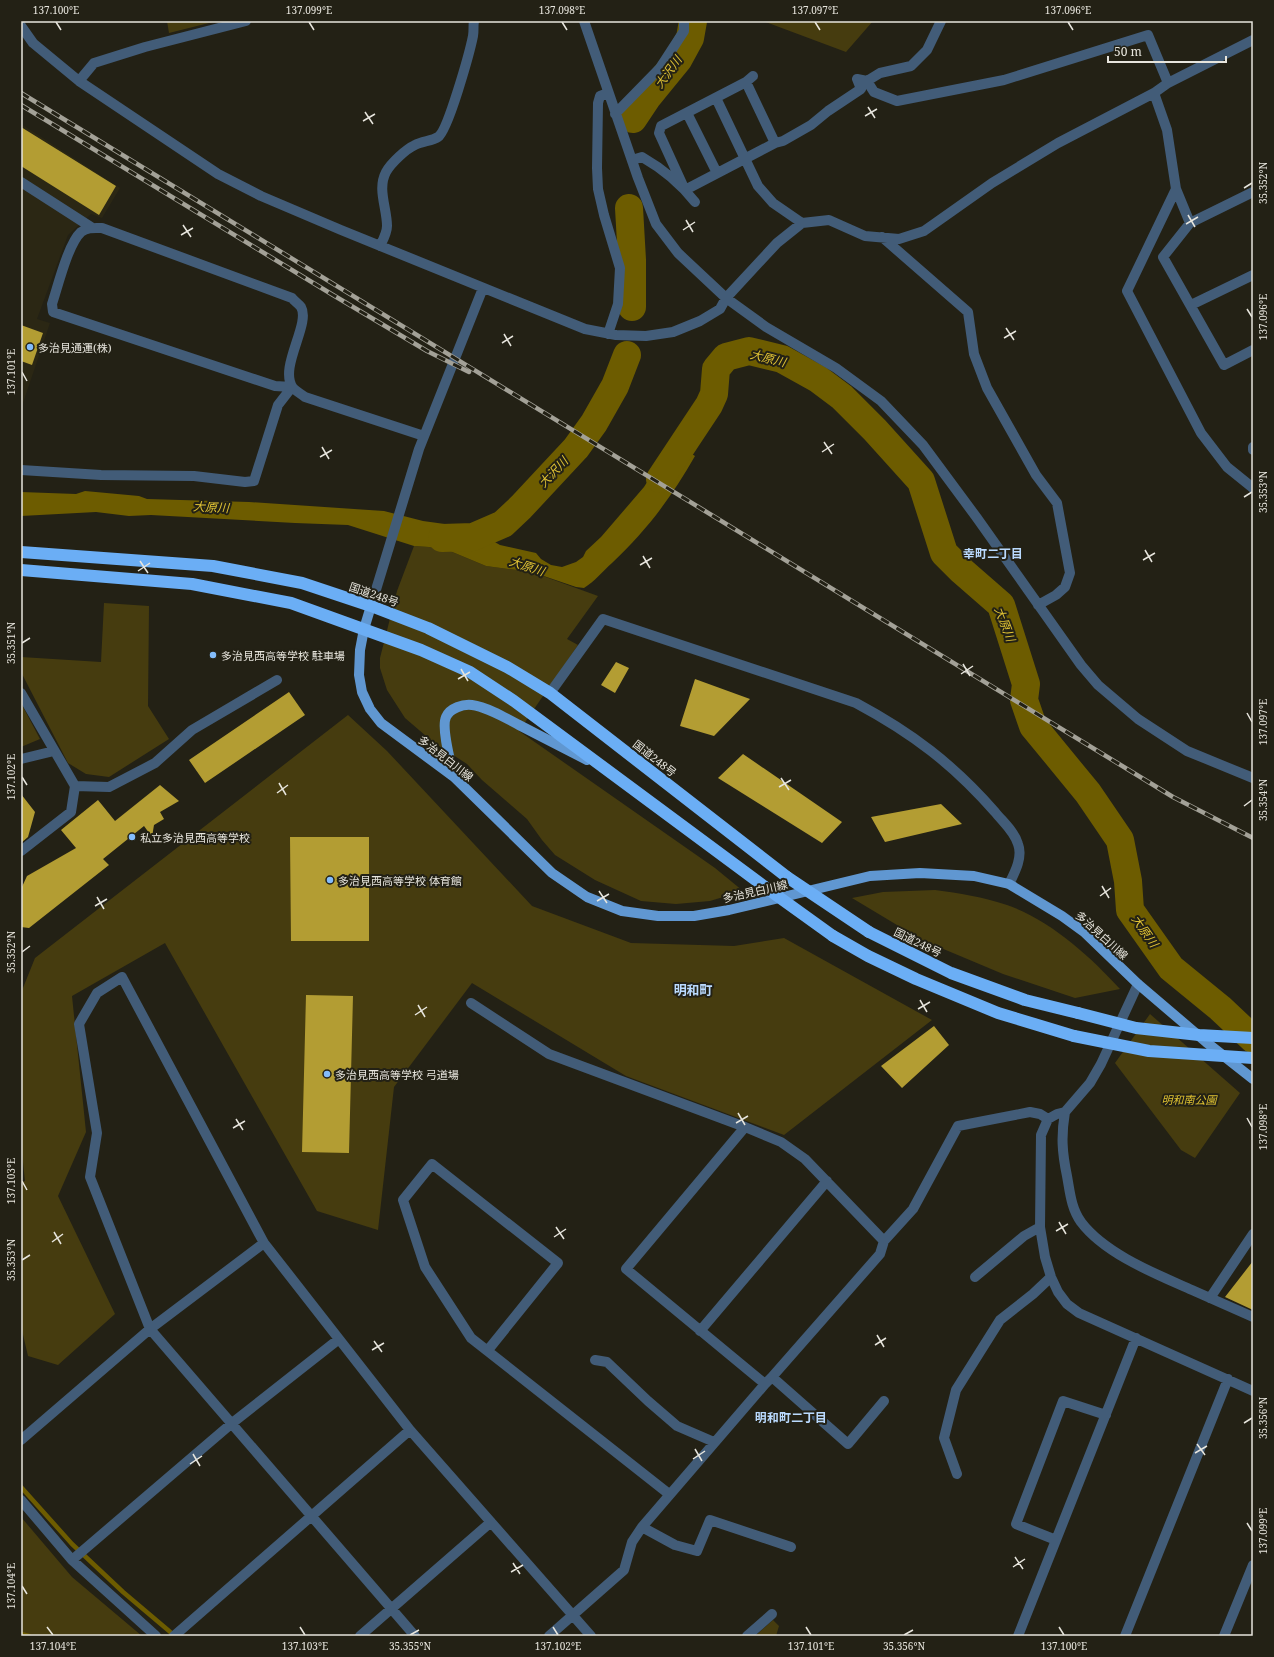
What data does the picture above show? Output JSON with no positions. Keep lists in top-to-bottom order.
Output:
{
  "streets": {
    "highway": ["国道248号"],
    "main road": ["多治見白川線"]
  },
  "crossings": [
    ["国道248号", "多治見白川線"]
  ],
  "districts": ["幸町二丁目", "明和町", "明和町二丁目"],
  "water": ["大沢川", "大原川"],
  "parks": ["明和南公園"],
  "places": [
    "多治見通運(株)",
    "多治見西高等学校 駐車場",
    "私立多治見西高等学校",
    "多治見西高等学校 体育館",
    "多治見西高等学校 弓道場"
  ],
  "scale_bar": "50 m",
  "coordinates": [
    "137.100°E",
    "137.099°E",
    "137.098°E",
    "137.097°E",
    "137.096°E",
    "35.352°N",
    "137.101°E",
    "35.353°N",
    "35.351°N",
    "137.102°E",
    "35.354°N",
    "137.103°E",
    "35.356°N",
    "137.104°E",
    "35.355°N"
  ]
}
